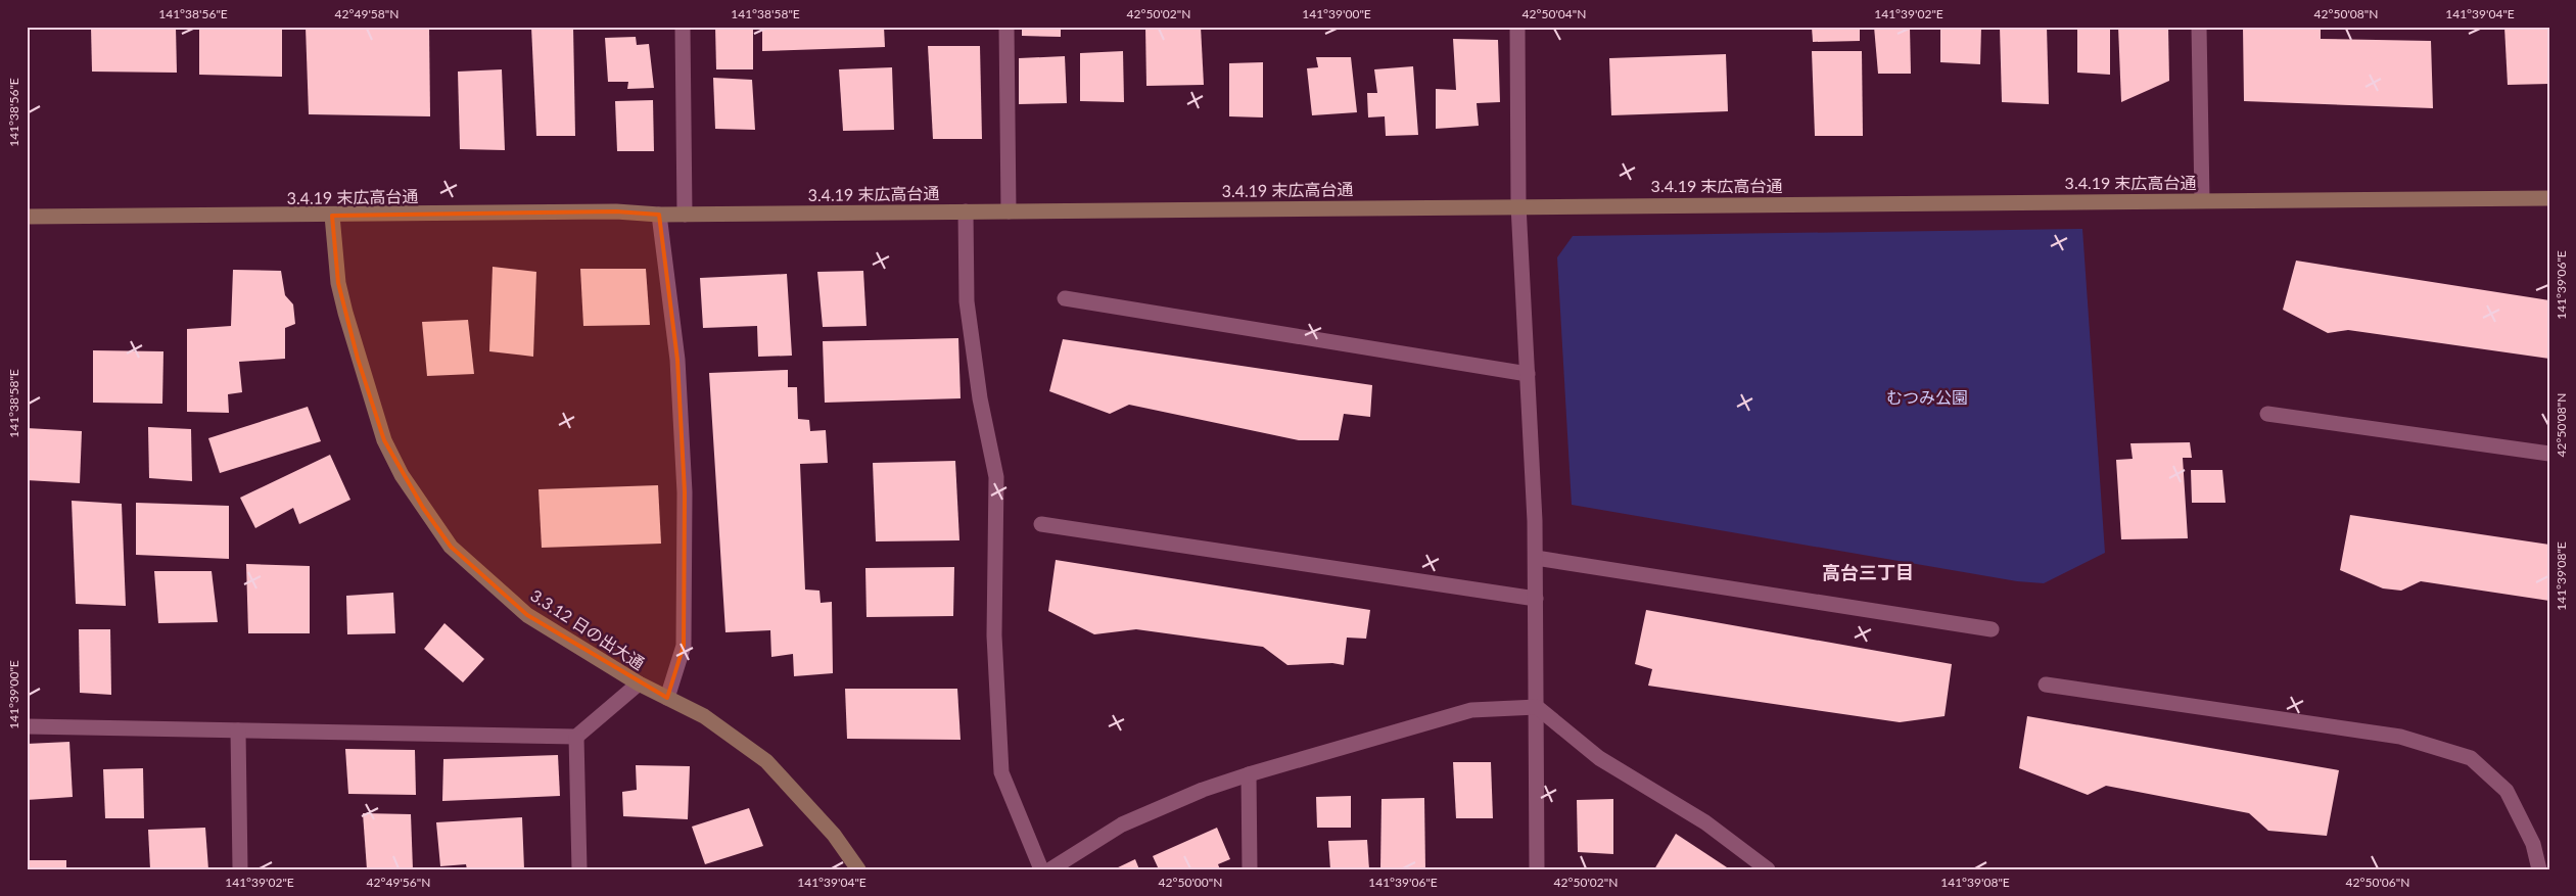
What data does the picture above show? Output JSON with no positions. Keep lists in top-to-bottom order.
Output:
{
  "streets": {
    "street": ["3.4.19 末広高台通", "3.3.12 日の出大通"]
  },
  "crossings": [
    ["3.4.19 末広高台通", "3.3.12 日の出大通"]
  ],
  "districts": ["高台三丁目"],
  "parks": ["むつみ公園"],
  "coordinates": [
    "141°38'56\"E",
    "42°49'58\"N",
    "141°38'58\"E",
    "42°50'02\"N",
    "141°39'00\"E",
    "42°50'04\"N",
    "141°39'02\"E",
    "42°50'08\"N",
    "141°39'04\"E",
    "141°39'06\"E",
    "141°39'08\"E",
    "42°49'56\"N",
    "42°50'00\"N",
    "42°50'06\"N"
  ]
}
